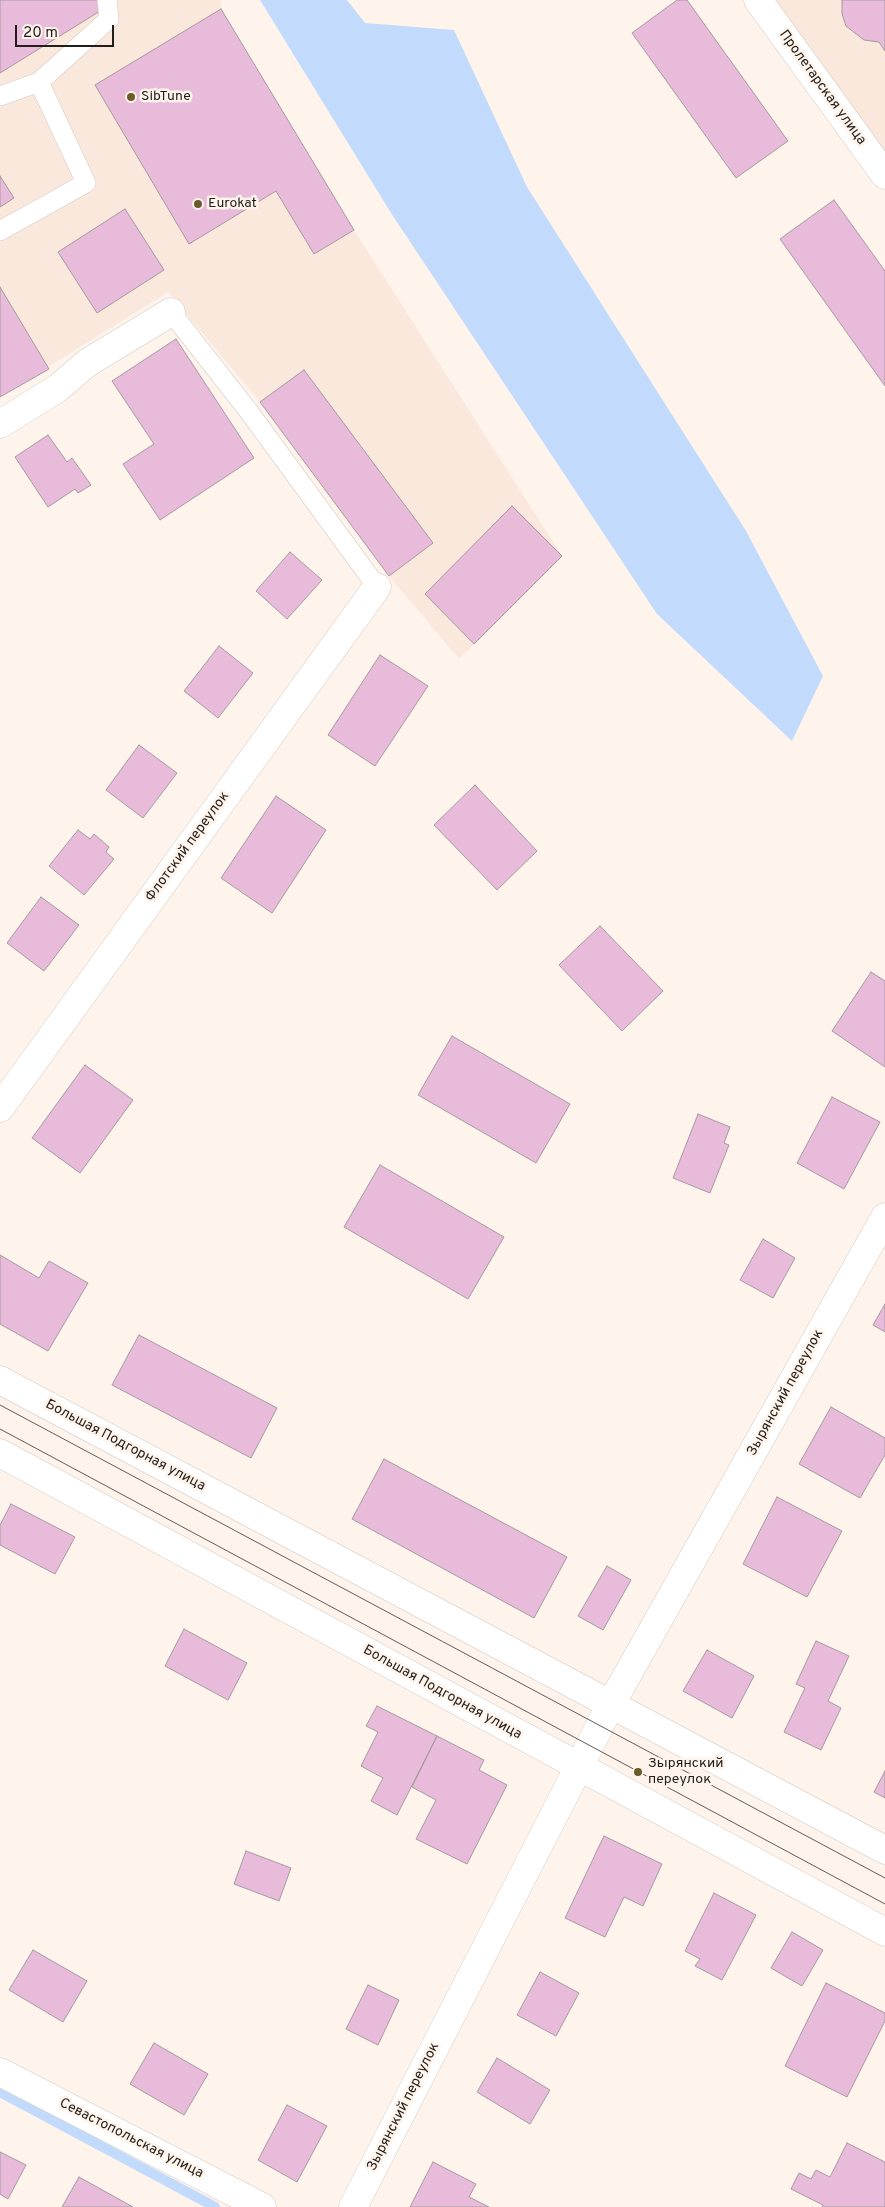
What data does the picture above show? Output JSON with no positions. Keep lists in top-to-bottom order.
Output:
{
  "streets": {
    "street": [
      "Пролетарская улица",
      "Флотский переулок",
      "Зырянский переулок",
      "Большая Подгорная улица",
      "Севастопольская улица"
    ]
  },
  "crossings": [
    ["Зырянский переулок", "Большая Подгорная улица"]
  ],
  "places": ["SibTune", "Eurokat", "Зырянский переулок"],
  "scale_bar": "20 m"
}
